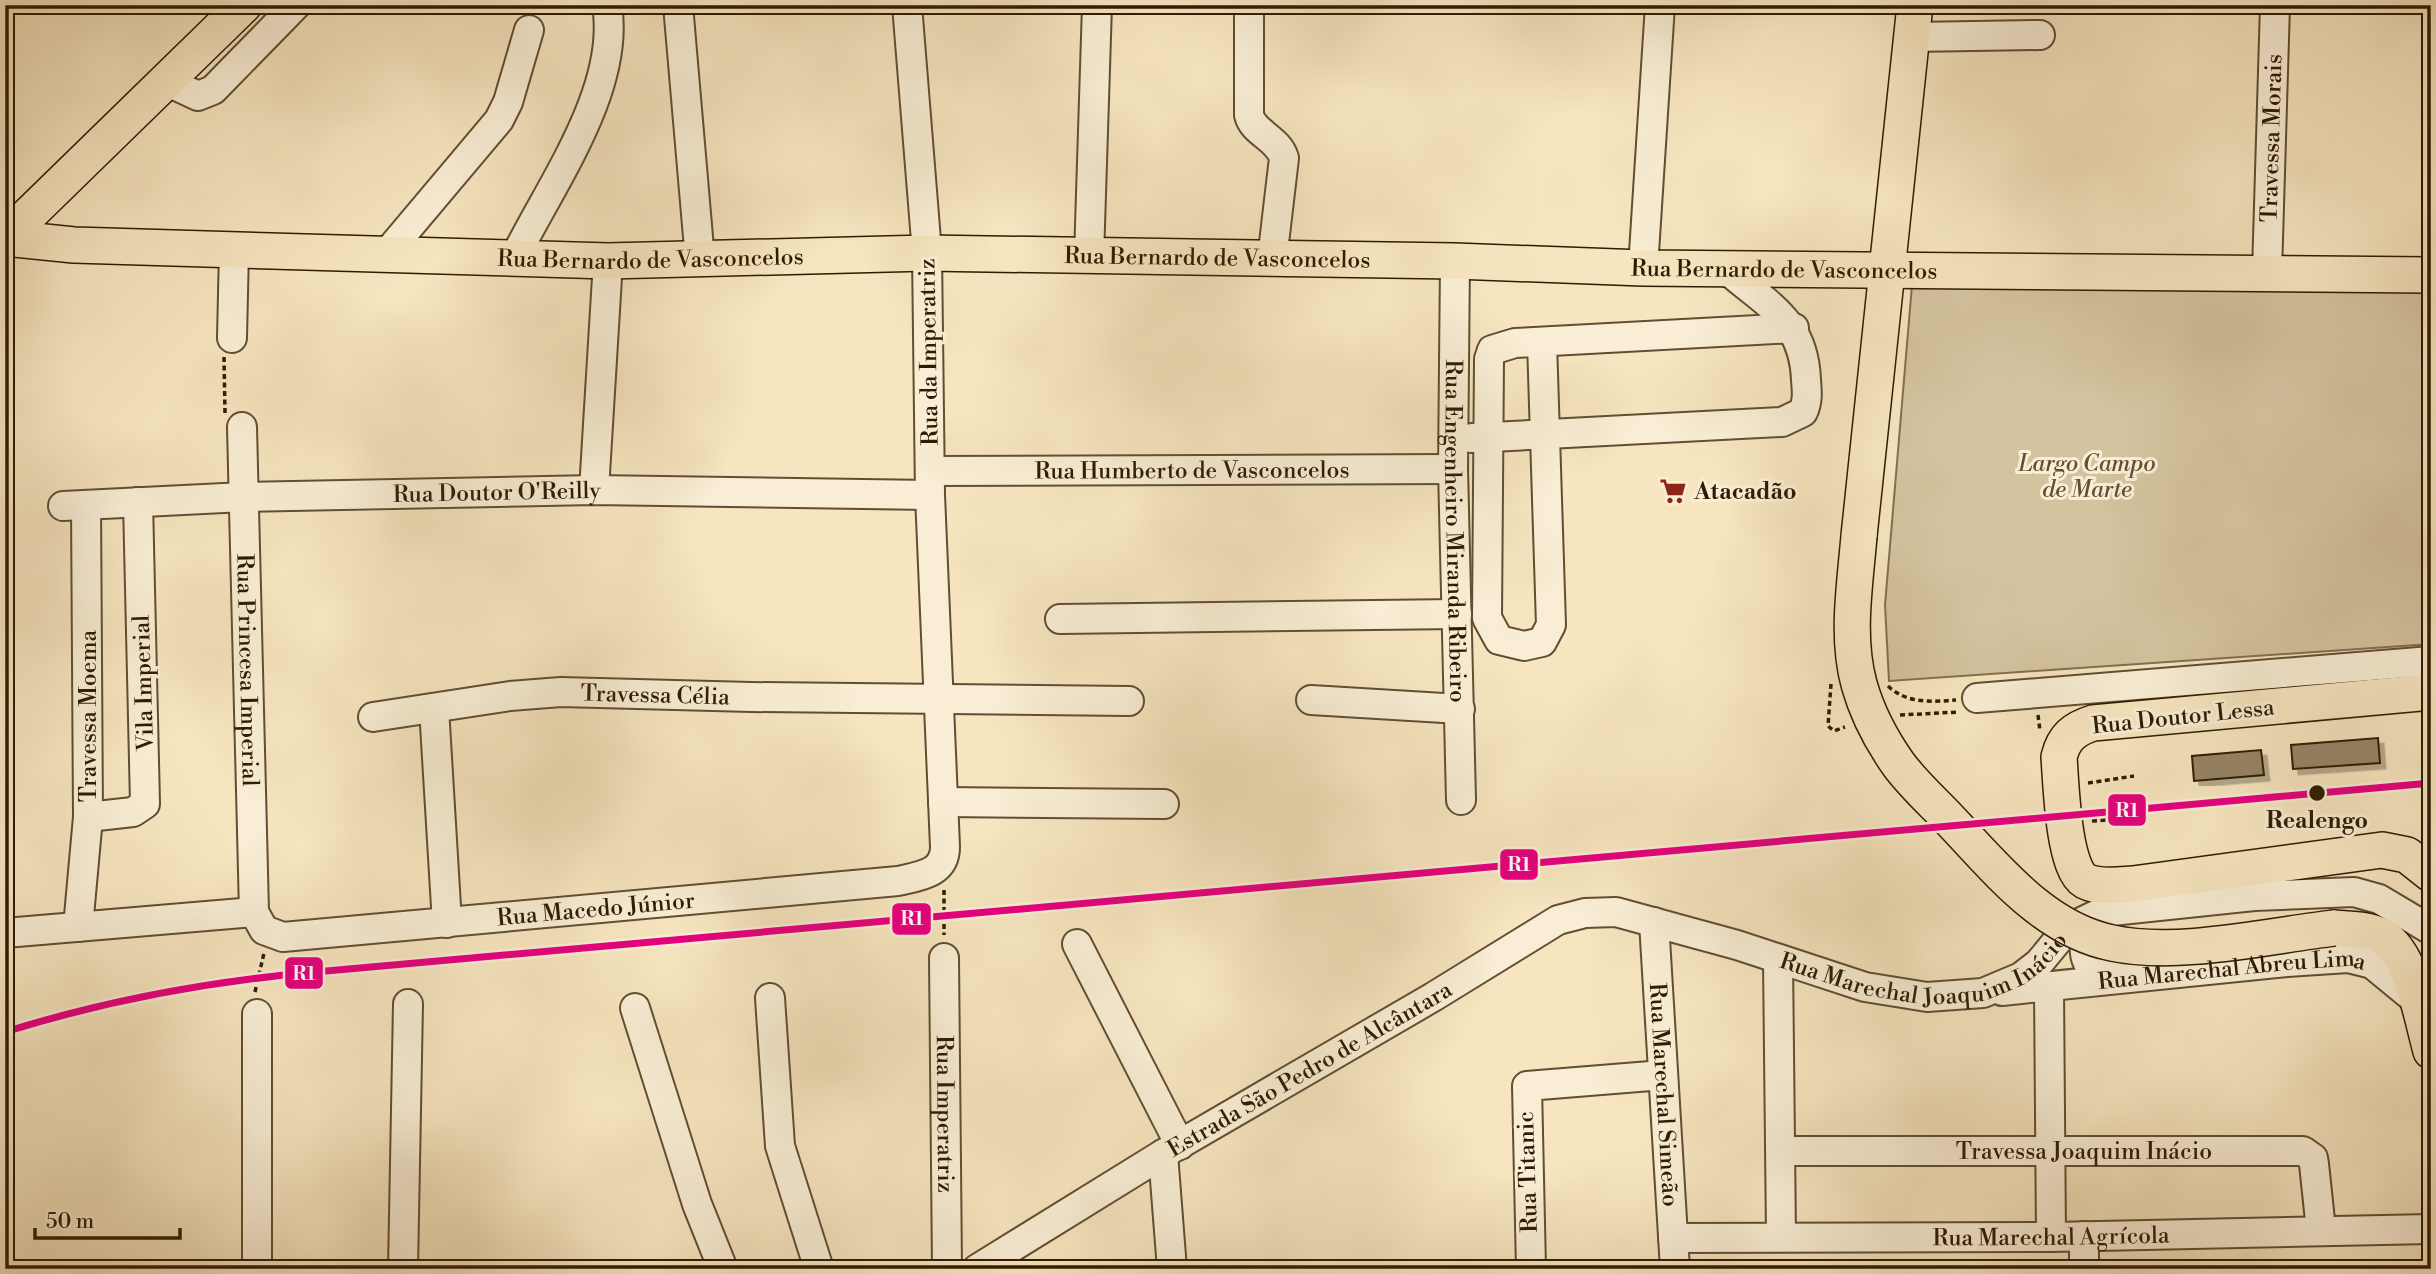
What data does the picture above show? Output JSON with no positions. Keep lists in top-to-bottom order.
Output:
{
  "streets": {
    "main road": ["Rua Bernardo de Vasconcelos", "Rua Doutor Lessa"],
    "street": [
      "Travessa Morais",
      "Rua da Imperatriz",
      "Rua Humberto de Vasconcelos",
      "Rua Doutor O'Reilly",
      "Rua Engenheiro Miranda Ribeiro",
      "Rua Princesa Imperial",
      "Vila Imperial",
      "Travessa Célia",
      "Travessa Moema",
      "Rua Macedo Júnior",
      "Rua Marechal Joaquim Inácio",
      "Rua Marechal Abreu Lima",
      "Estrada São Pedro de Alcântara",
      "Rua Marechal Simeão",
      "Rua Imperatriz",
      "Travessa Joaquim Inácio",
      "Rua Titanic",
      "Rua Marechal Agrícola"
    ]
  },
  "crossings": [
    ["Travessa Morais", "Rua Bernardo de Vasconcelos"],
    ["Rua Bernardo de Vasconcelos", "Rua da Imperatriz"],
    ["Rua Bernardo de Vasconcelos", "Rua Engenheiro Miranda Ribeiro"],
    ["Rua da Imperatriz", "Rua Humberto de Vasconcelos"],
    ["Rua da Imperatriz", "Rua Doutor O'Reilly"],
    ["Rua da Imperatriz", "Travessa Célia"],
    ["Rua da Imperatriz", "Rua Macedo Júnior"],
    ["Rua Humberto de Vasconcelos", "Rua Doutor O'Reilly"],
    ["Rua Humberto de Vasconcelos", "Rua Engenheiro Miranda Ribeiro"],
    ["Rua Doutor O'Reilly", "Rua Princesa Imperial"],
    ["Rua Doutor O'Reilly", "Vila Imperial"],
    ["Rua Doutor O'Reilly", "Travessa Moema"],
    ["Rua Princesa Imperial", "Rua Macedo Júnior"],
    ["Vila Imperial", "Travessa Moema"],
    ["Travessa Moema", "Rua Macedo Júnior"],
    ["Rua Marechal Joaquim Inácio", "Rua Marechal Abreu Lima"],
    ["Rua Marechal Joaquim Inácio", "Estrada São Pedro de Alcântara"],
    ["Rua Marechal Joaquim Inácio", "Rua Marechal Simeão"],
    ["Estrada São Pedro de Alcântara", "Rua Marechal Simeão"],
    ["Rua Marechal Simeão", "Rua Titanic"],
    ["Rua Marechal Simeão", "Rua Marechal Agrícola"],
    ["Travessa Joaquim Inácio", "Rua Marechal Agrícola"]
  ],
  "parks": ["Largo Campo de Marte"],
  "places": {
    "supermarket": ["Atacadão"],
    "other": ["Realengo"]
  },
  "lines": ["transit line R1"],
  "scale_bar": "50 m"
}
